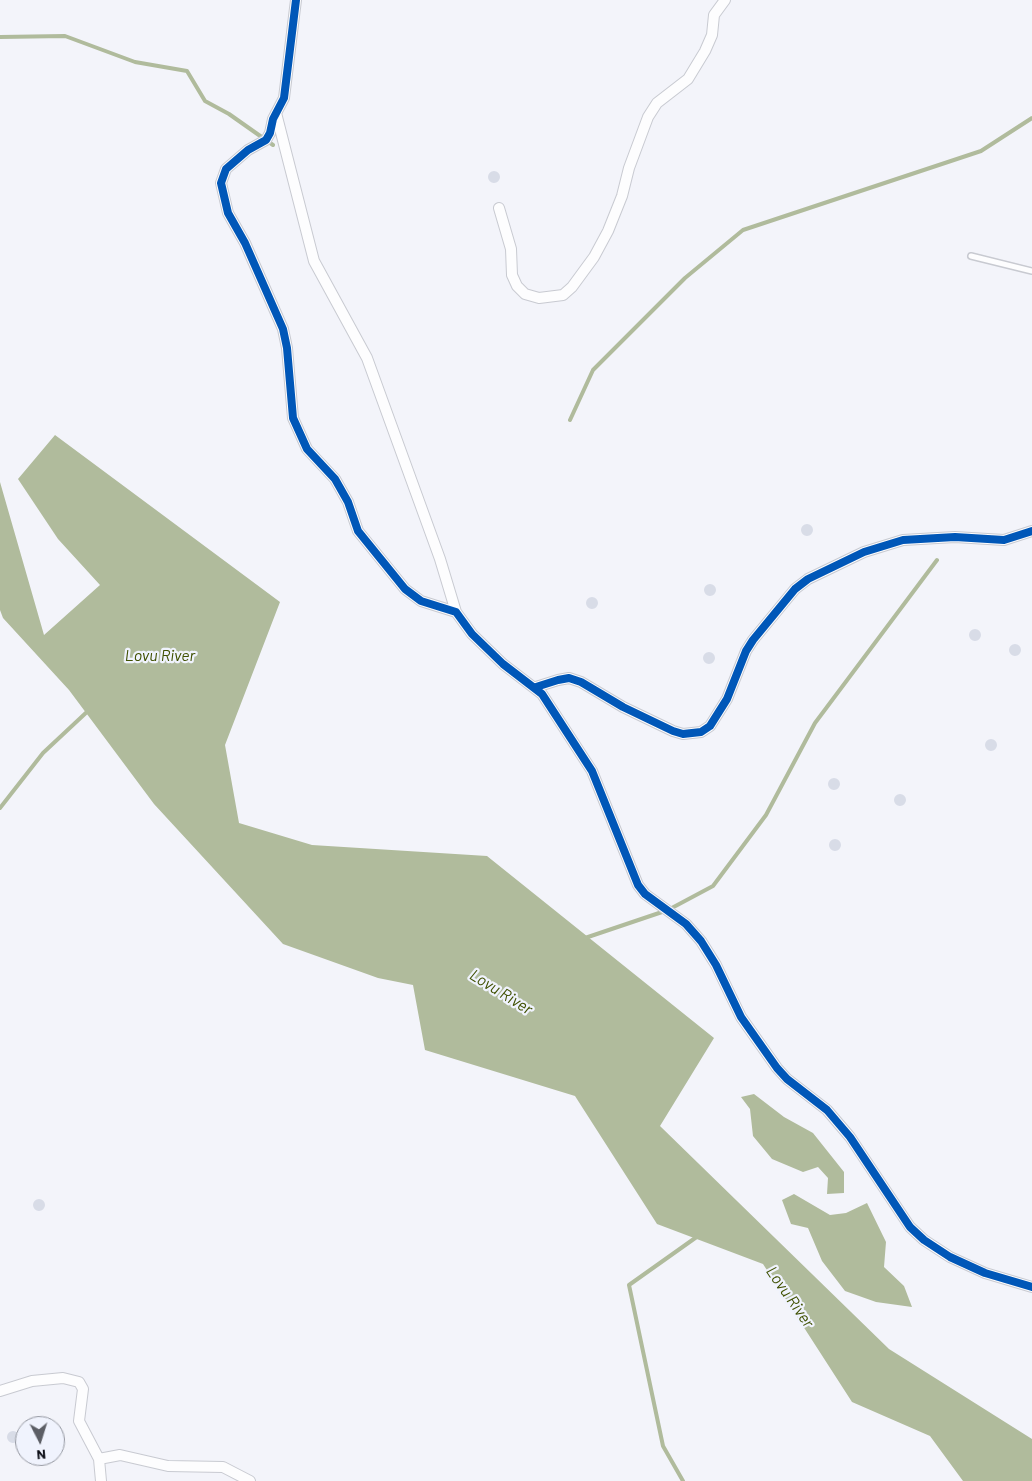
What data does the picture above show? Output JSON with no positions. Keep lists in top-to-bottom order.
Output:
{
  "water": ["Lovu River"],
  "north": "bottom"
}
